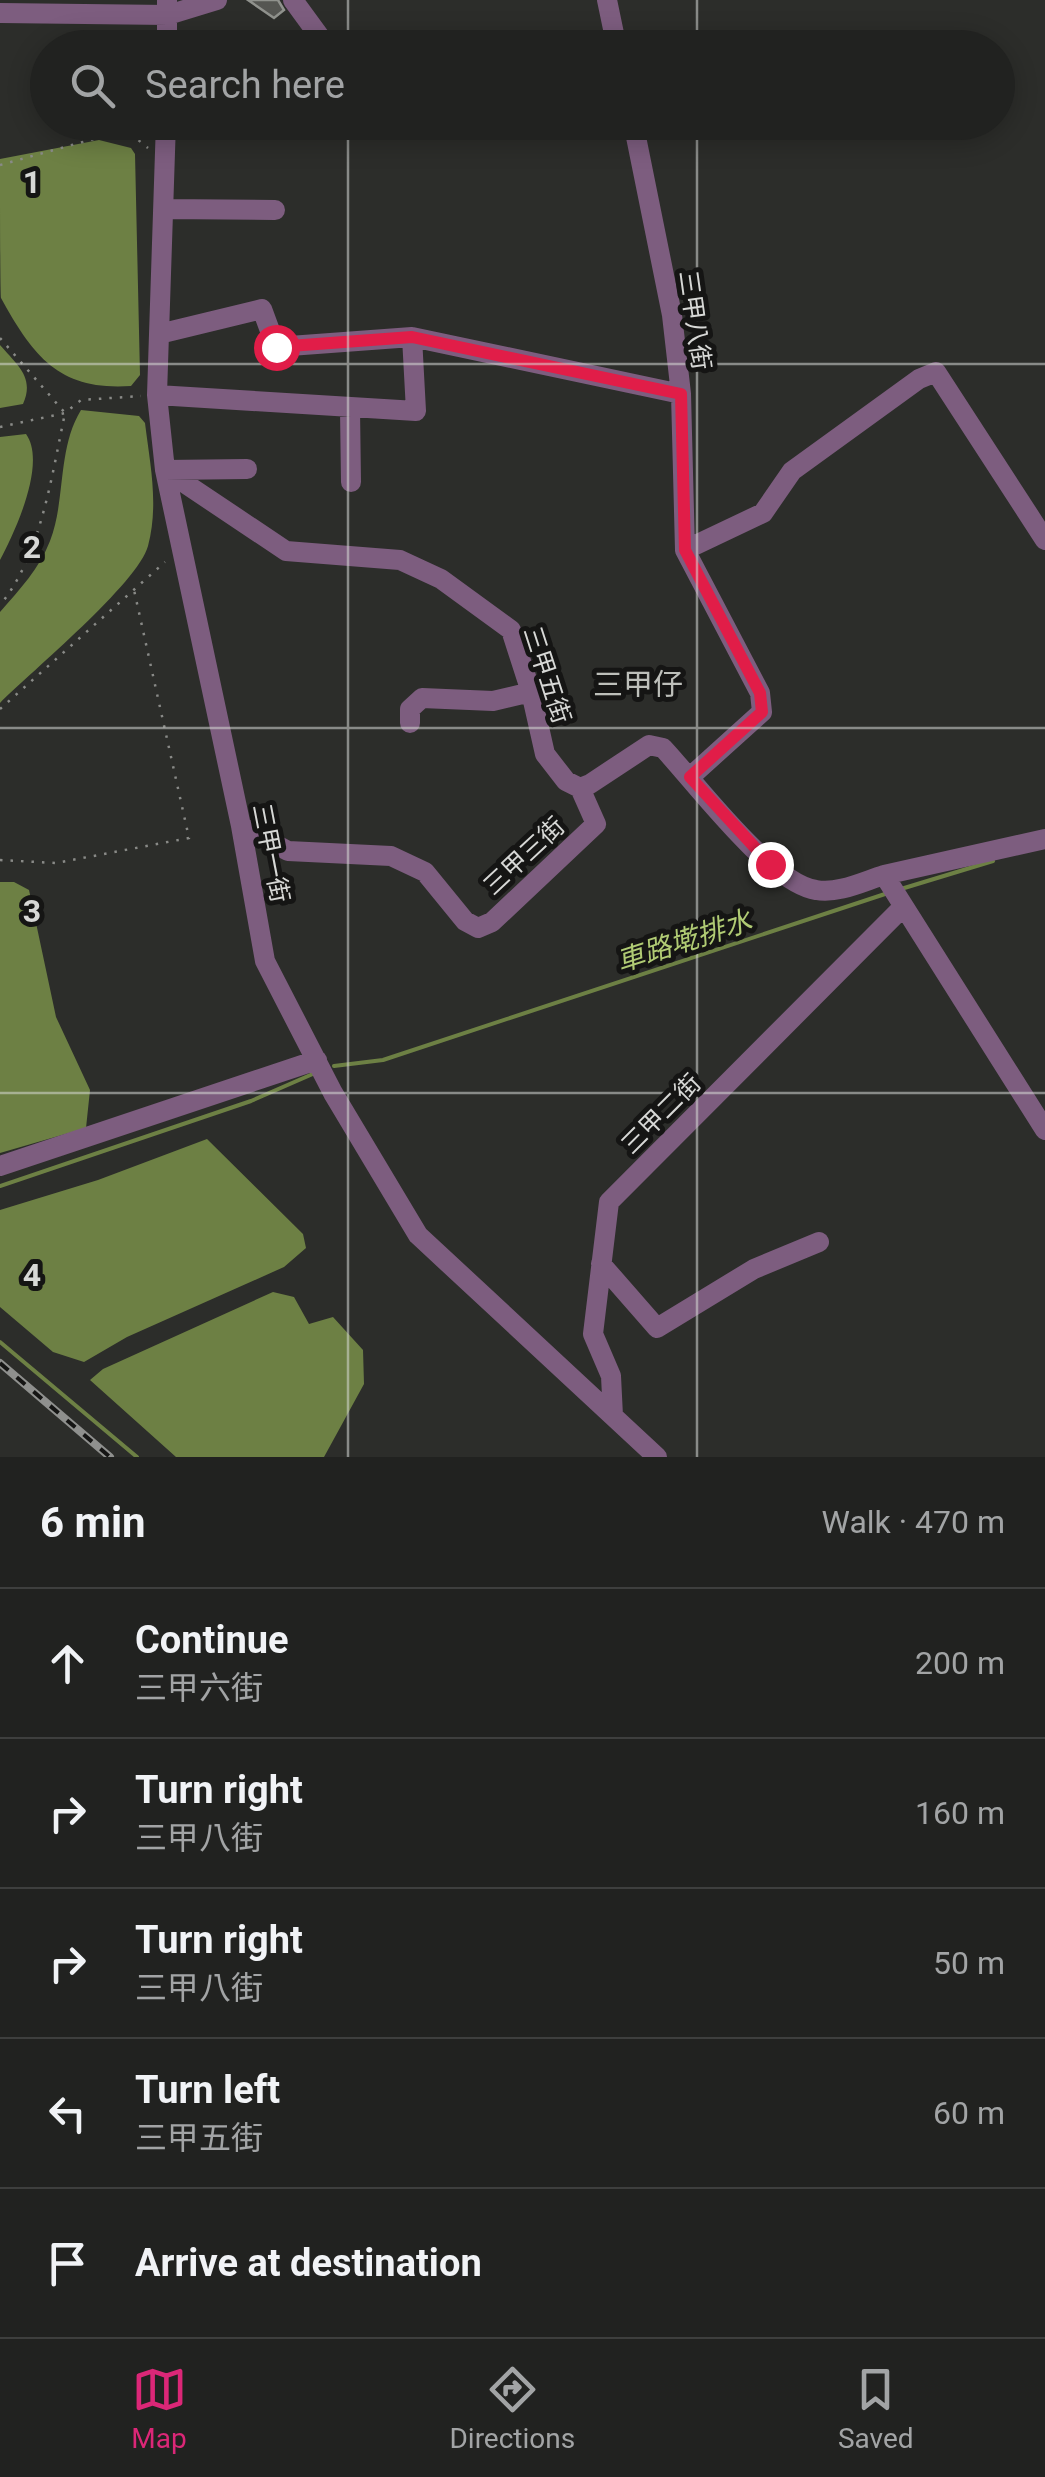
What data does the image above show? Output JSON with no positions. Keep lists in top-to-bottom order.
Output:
{
  "streets": {
    "street": [
      "三甲八街",
      "三甲五街",
      "三甲一街",
      "三甲三街",
      "三甲二街"
    ]
  },
  "crossings": [
    ["三甲五街", "三甲一街"],
    ["三甲五街", "三甲三街"],
    ["三甲一街", "三甲三街"],
    ["三甲一街", "三甲二街"]
  ],
  "districts": ["三甲仔"],
  "water": ["車路墘排水"],
  "page": {
    "search": "Search here",
    "heading": ["6 min", "Walk · 470 m"],
    "list": [
      ["Continue", "三甲六街", "200 m"],
      ["Turn right", "三甲八街", "160 m"],
      ["Turn right", "三甲八街", "50 m"],
      ["Turn left", "三甲五街", "60 m"],
      "Arrive at destination"
    ],
    "nav": ["Map", "Directions", "Saved"]
  },
  "grid": {
    "rows": [
      "1",
      "2",
      "3",
      "4"
    ]
  }
}
